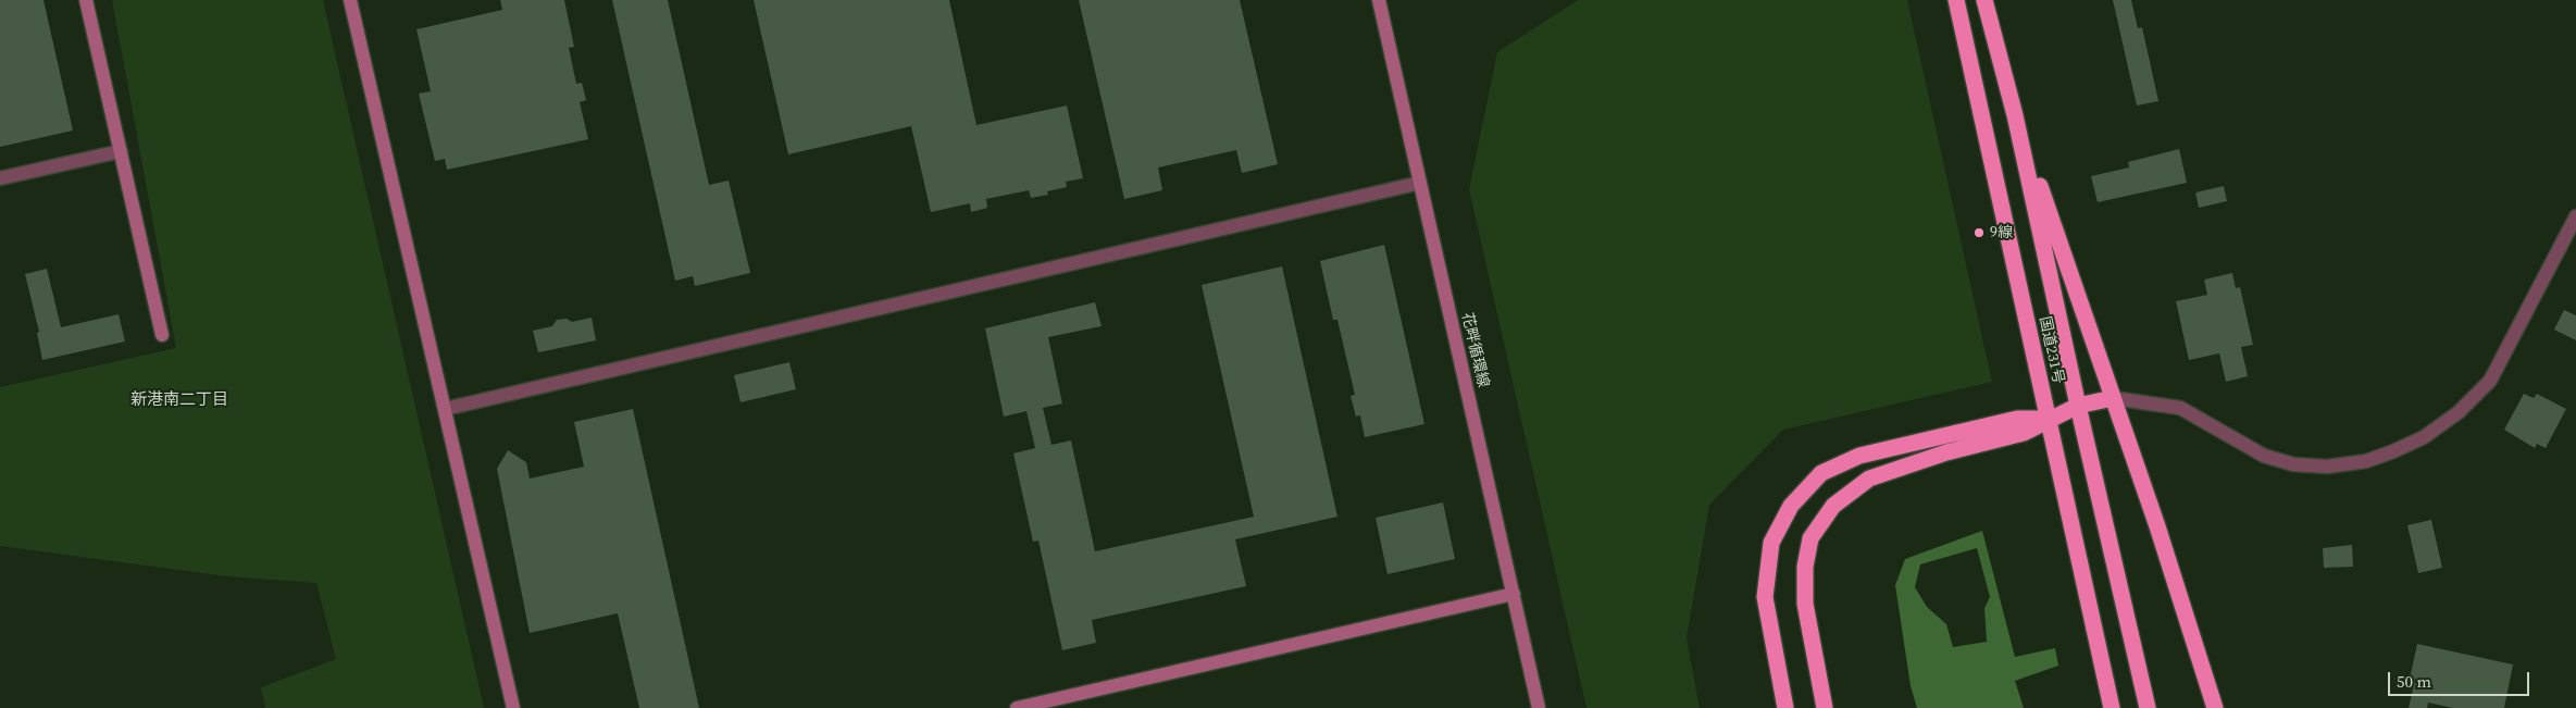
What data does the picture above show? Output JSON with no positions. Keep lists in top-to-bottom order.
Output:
{
  "streets": {
    "highway": ["国道231号"],
    "street": ["花畔循環線"]
  },
  "districts": ["新港南二丁目"],
  "places": ["9線"],
  "scale_bar": "50 m"
}
